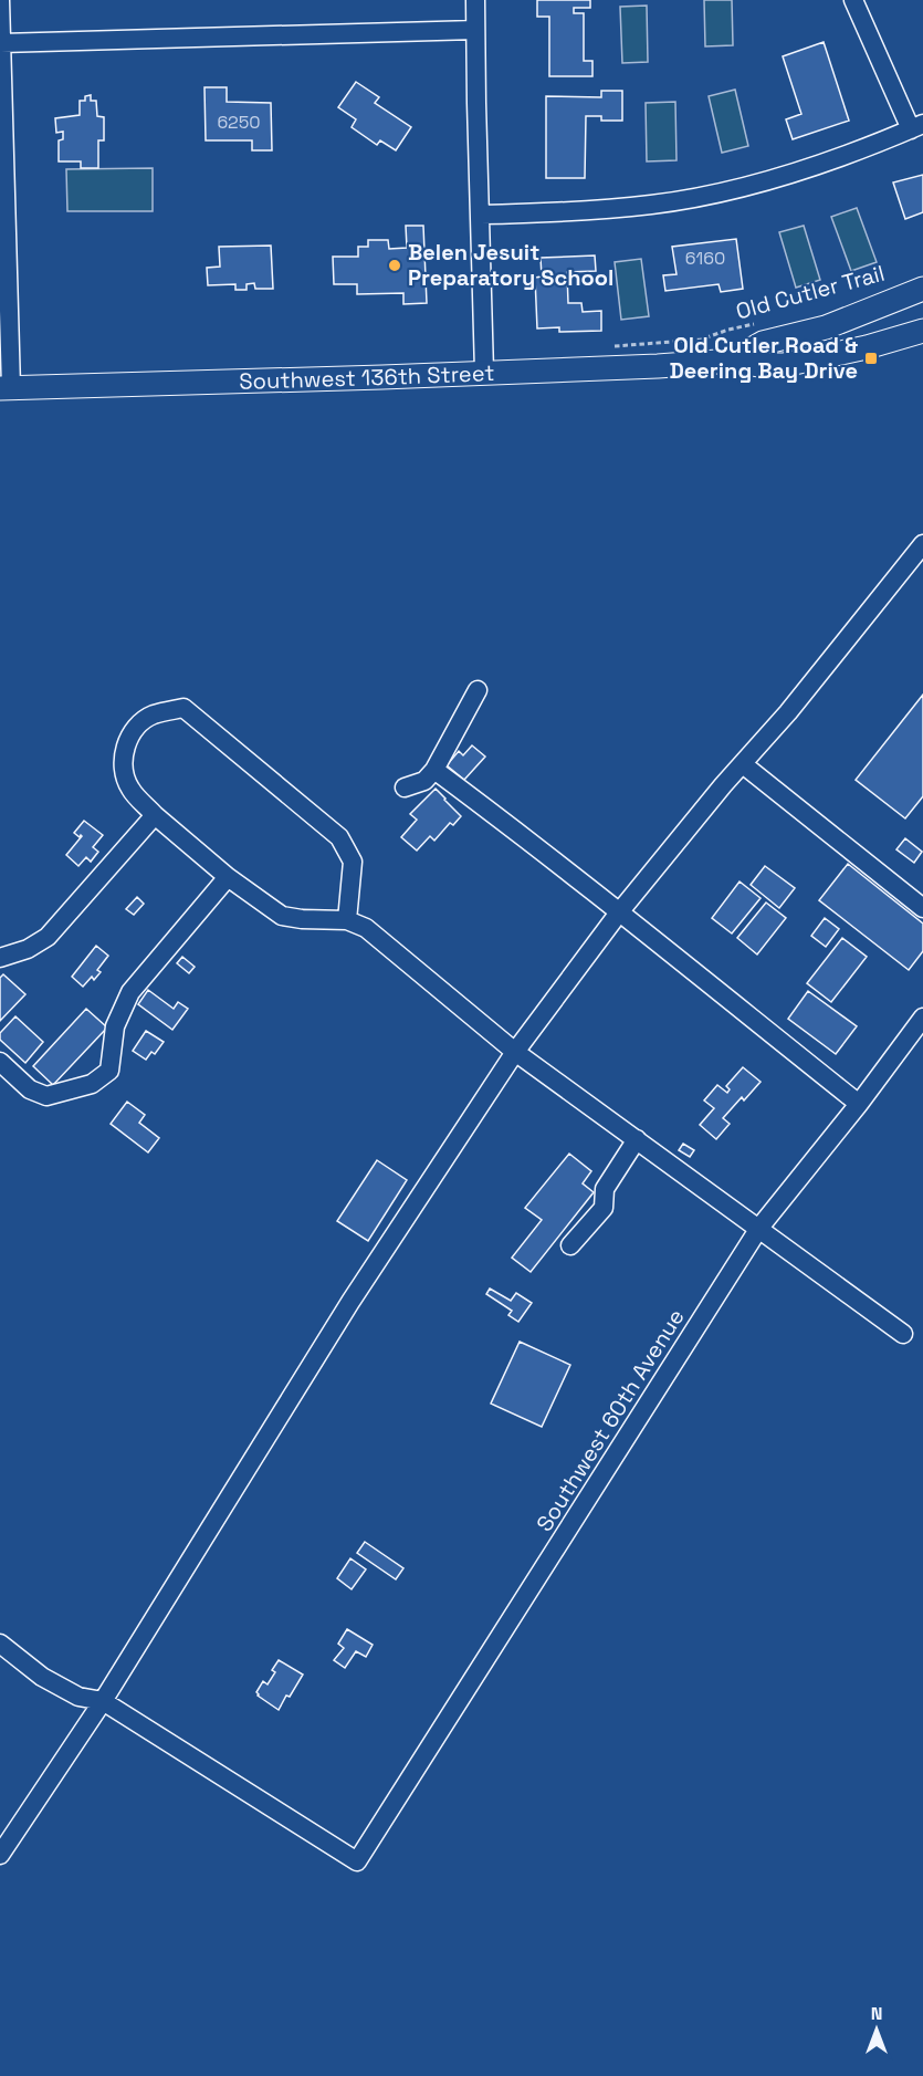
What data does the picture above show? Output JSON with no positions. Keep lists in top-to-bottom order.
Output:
{
  "streets": {
    "main road": ["Southwest 136th Street"],
    "street": ["Southwest 60th Avenue"],
    "path": ["Old Cutler Trail"]
  },
  "places": {
    "other": ["Belen Jesuit Preparatory School"],
    "transit": ["Old Cutler Road & Deering Bay Drive"]
  },
  "house_numbers": ["6250", "6160"],
  "north": "top"
}
